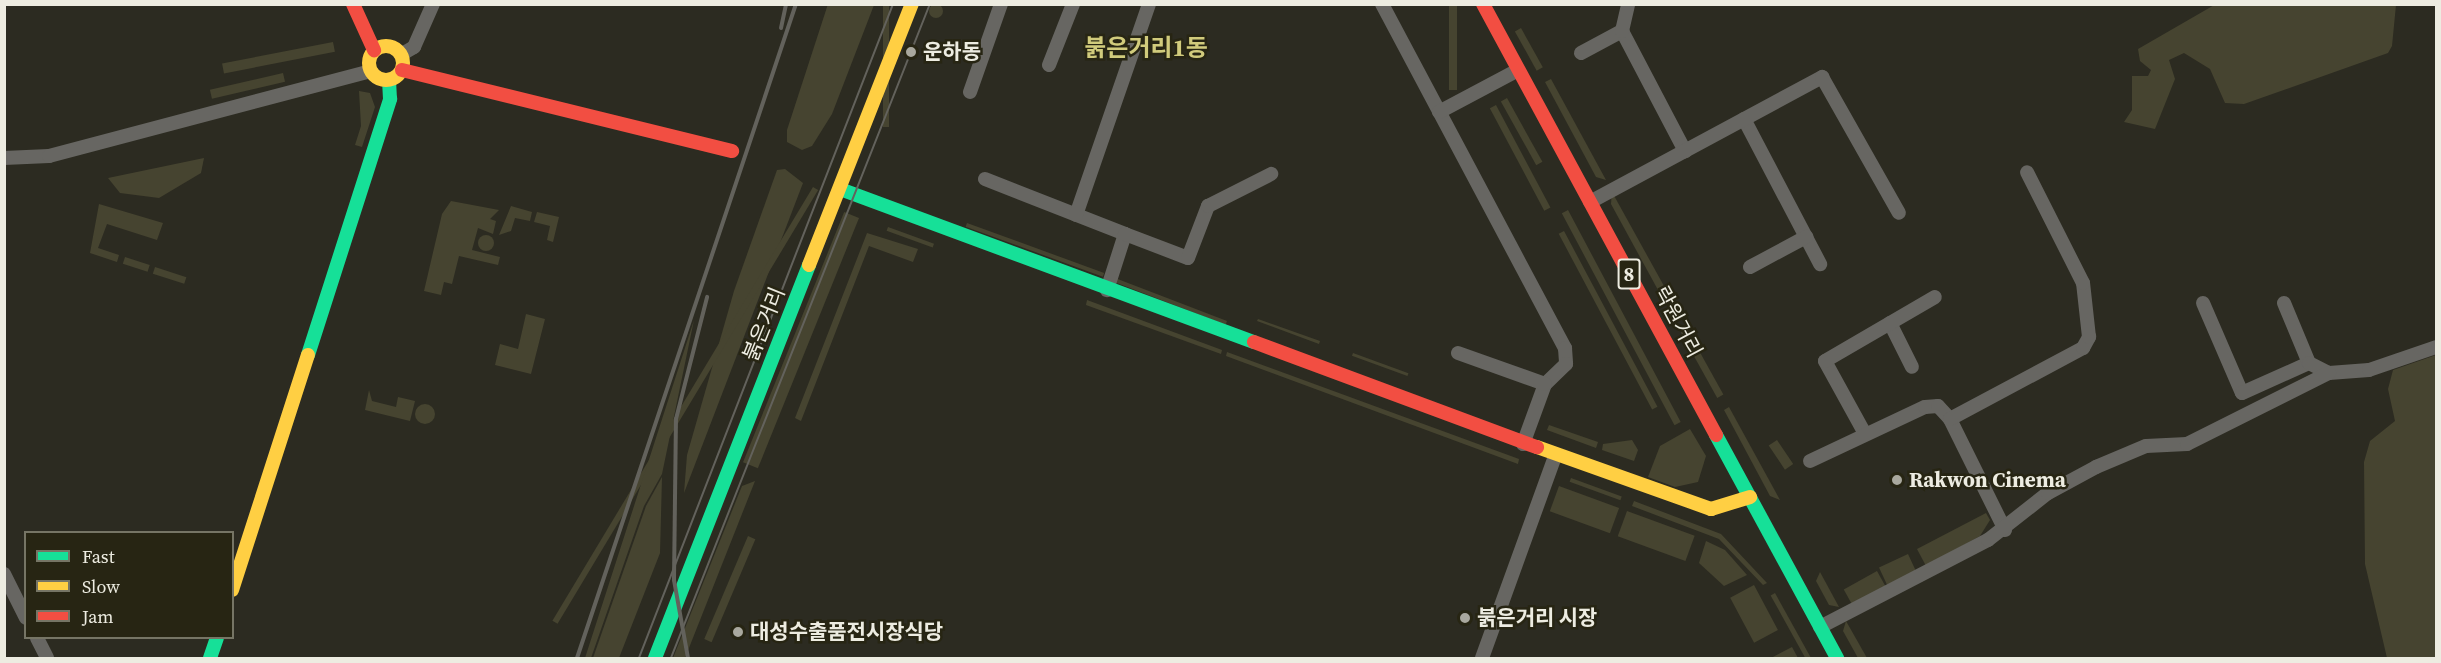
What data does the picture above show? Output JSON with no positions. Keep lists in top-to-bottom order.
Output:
{
  "streets": {
    "street": ["8", "락원거리", "붉은거리"]
  },
  "districts": ["붉은거리1동"],
  "places": [
    "운하동",
    "Rakwon Cinema",
    "붉은거리 시장",
    "대성수출품전시장식당"
  ],
  "legend": ["Fast", "Slow", "Jam"]
}
